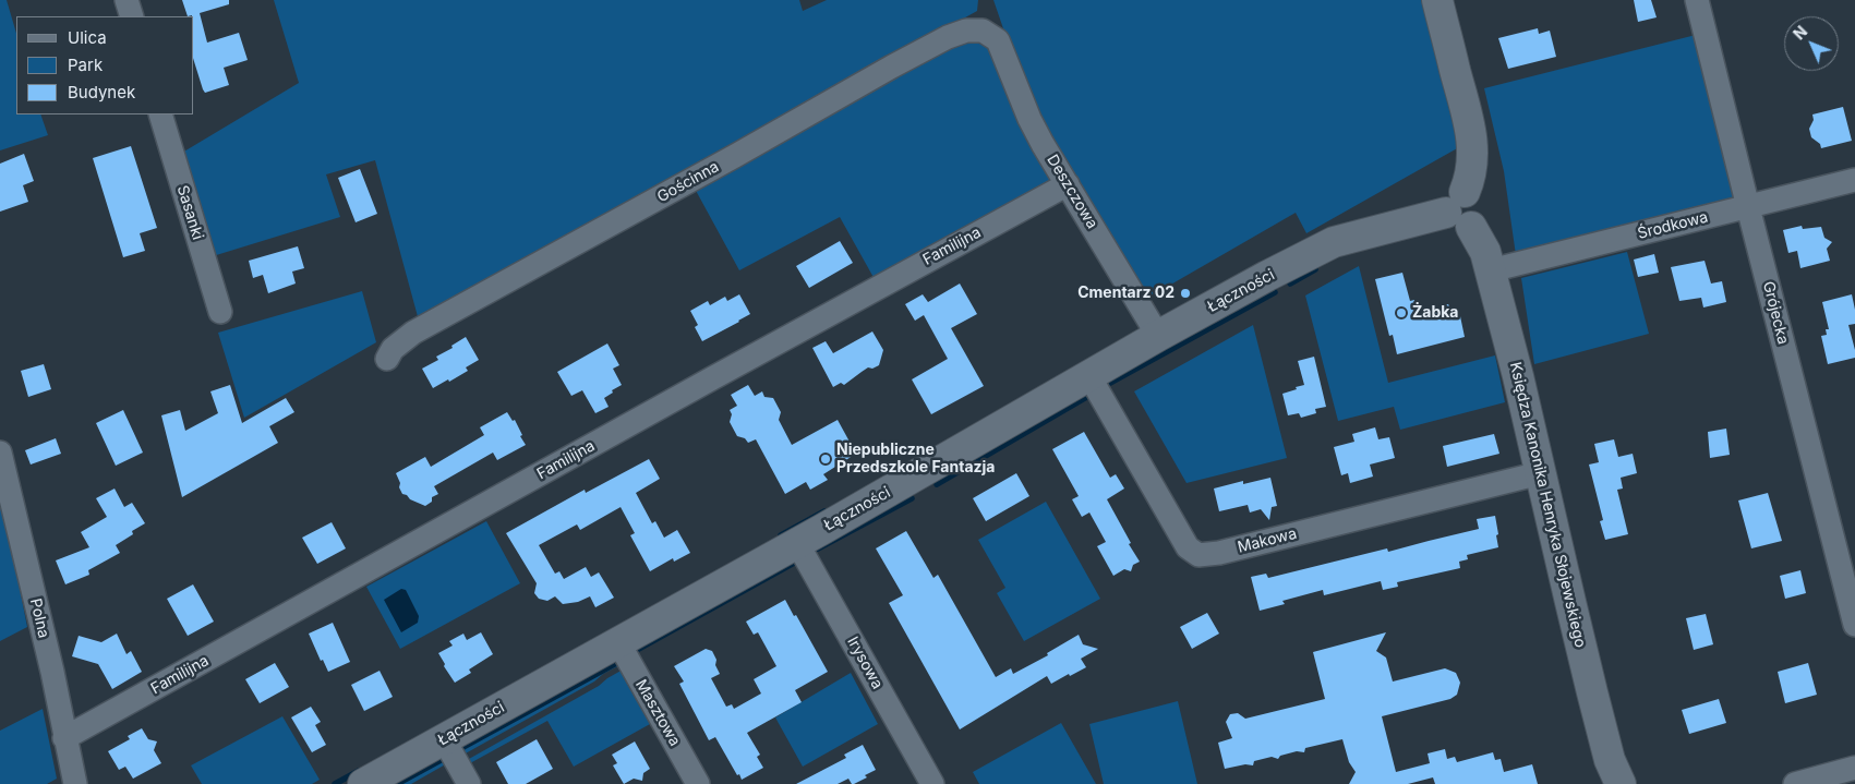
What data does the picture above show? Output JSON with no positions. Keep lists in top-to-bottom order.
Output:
{
  "streets": {
    "street": [
      "Gościnna",
      "Deszczowa",
      "Sasanki",
      "Środkowa",
      "Familijna",
      "Łączności",
      "Grójecka",
      "Księdza Kanonika Henryka Słojewskiego",
      "Makowa",
      "Polna",
      "Irysowa",
      "Masztowa"
    ]
  },
  "crossings": [
    ["Gościnna", "Deszczowa"],
    ["Deszczowa", "Familijna"],
    ["Deszczowa", "Łączności"],
    ["Środkowa", "Grójecka"],
    ["Środkowa", "Księdza Kanonika Henryka Słojewskiego"],
    ["Familijna", "Polna"],
    ["Łączności", "Księdza Kanonika Henryka Słojewskiego"],
    ["Łączności", "Makowa"],
    ["Łączności", "Irysowa"],
    ["Łączności", "Masztowa"],
    ["Księdza Kanonika Henryka Słojewskiego", "Makowa"]
  ],
  "places": ["Cmentarz 02", "Żabka", "Niepubliczne Przedszkole Fantazja"],
  "legend": ["Ulica", "Park", "Budynek"],
  "north": "top left"
}
